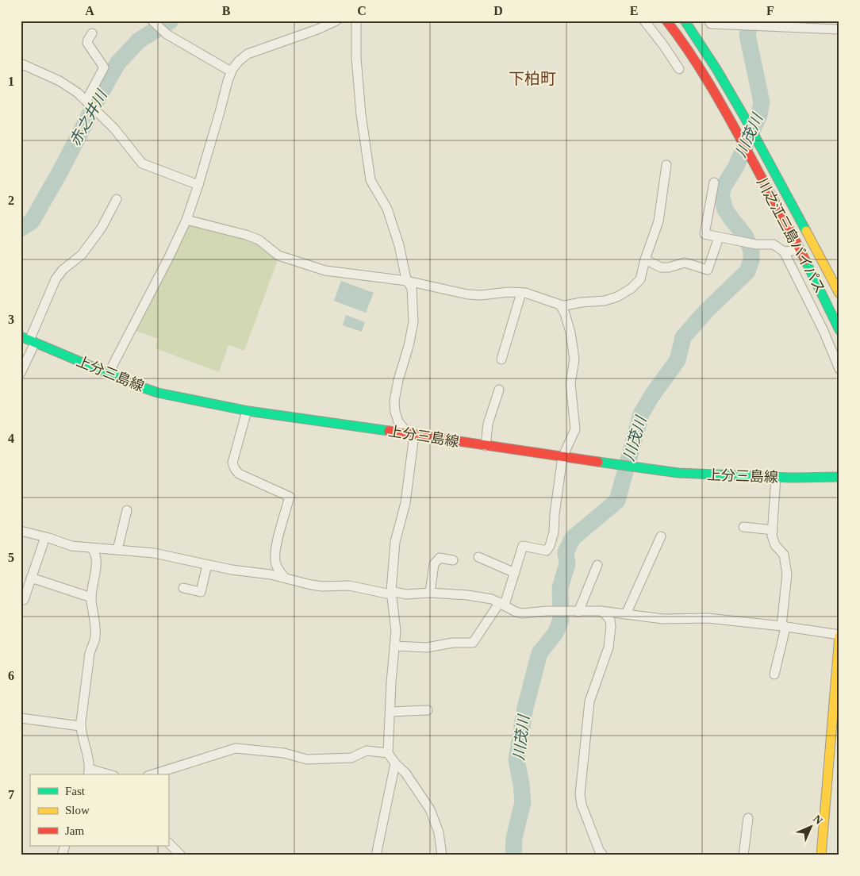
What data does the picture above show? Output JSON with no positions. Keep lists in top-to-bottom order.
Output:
{
  "streets": {
    "main road": ["川之江三島バイパス", "上分三島線"]
  },
  "districts": ["下柏町"],
  "water": ["赤之井川", "川茂川"],
  "legend": ["Fast", "Slow", "Jam"],
  "north": "top right",
  "grid": {
    "columns": [
      "A",
      "B",
      "C",
      "D",
      "E",
      "F"
    ],
    "rows": [
      "1",
      "2",
      "3",
      "4",
      "5",
      "6",
      "7"
    ]
  }
}
